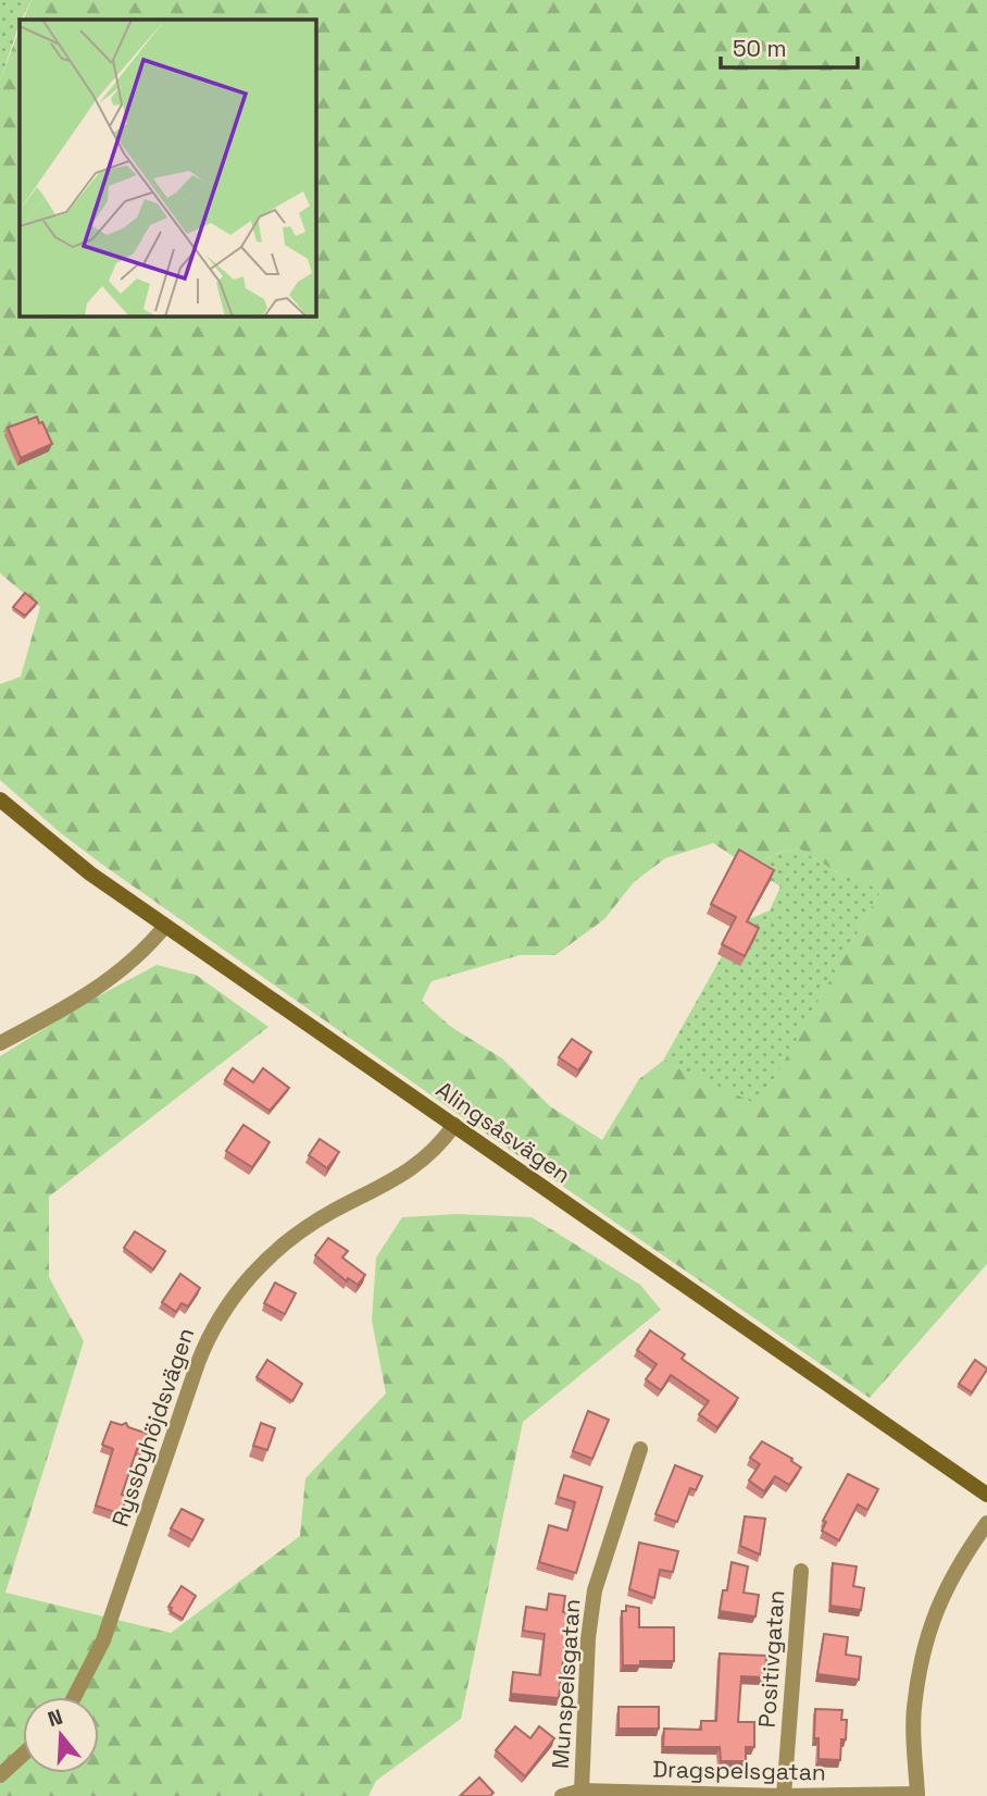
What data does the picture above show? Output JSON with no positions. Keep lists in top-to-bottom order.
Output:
{
  "streets": {
    "main road": ["Alingsåsvägen"],
    "street": [
      "Ryssbyhöjdsvägen",
      "Positivgatan",
      "Munspelsgatan",
      "Dragspelsgatan"
    ]
  },
  "crossings": [
    ["Alingsåsvägen", "Ryssbyhöjdsvägen"],
    ["Positivgatan", "Dragspelsgatan"],
    ["Munspelsgatan", "Dragspelsgatan"]
  ],
  "scale_bar": "50 m",
  "north": "top"
}
